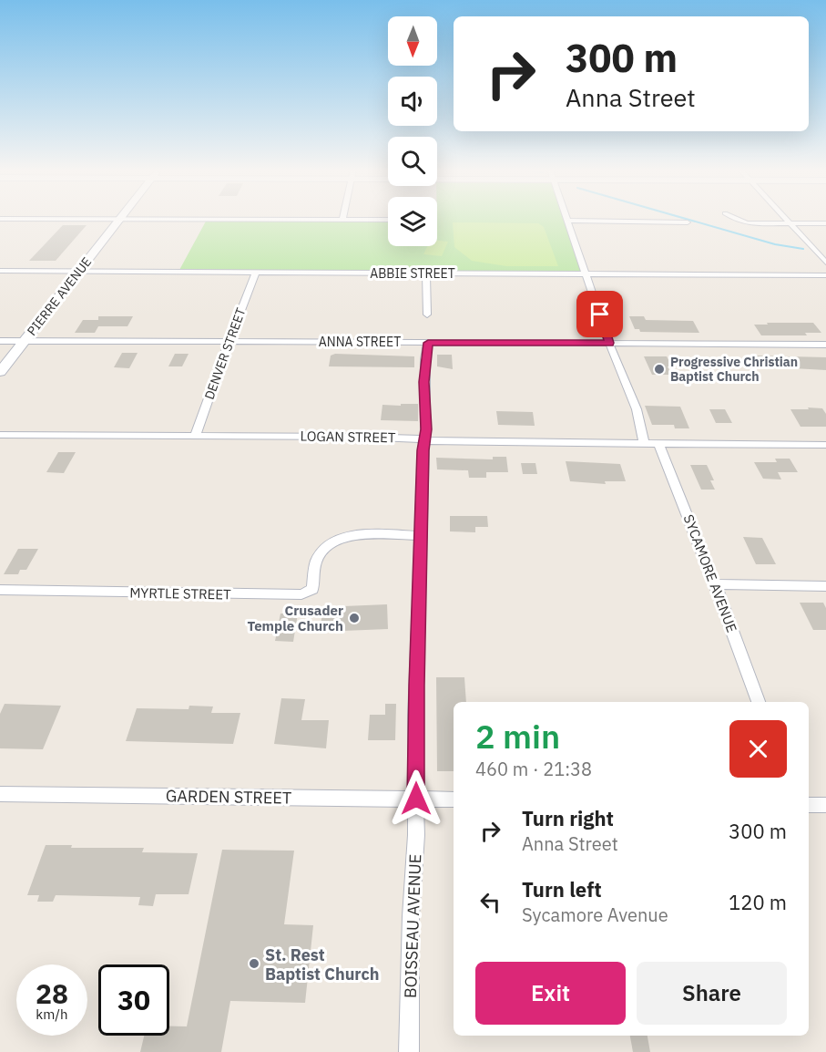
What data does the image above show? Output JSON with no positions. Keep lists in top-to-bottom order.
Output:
{
  "streets": {
    "street": [
      "ABBIE STREET",
      "PIERRE AVENUE",
      "ANNA STREET",
      "DENVER STREET",
      "LOGAN STREET",
      "SYCAMORE AVENUE",
      "MYRTLE STREET",
      "GARDEN STREET",
      "BOISSEAU AVENUE"
    ]
  },
  "crossings": [
    ["ABBIE STREET", "PIERRE AVENUE"],
    ["ABBIE STREET", "DENVER STREET"],
    ["PIERRE AVENUE", "ANNA STREET"],
    ["ANNA STREET", "DENVER STREET"],
    ["ANNA STREET", "BOISSEAU AVENUE"],
    ["DENVER STREET", "LOGAN STREET"],
    ["LOGAN STREET", "SYCAMORE AVENUE"],
    ["LOGAN STREET", "BOISSEAU AVENUE"],
    ["MYRTLE STREET", "BOISSEAU AVENUE"],
    ["GARDEN STREET", "BOISSEAU AVENUE"]
  ],
  "places": ["Progressive Christian Baptist Church", "Crusader Temple Church", "St. Rest Baptist Church"],
  "north": "bottom",
  "page": {
    "turn": ["300 m", "Anna Street"],
    "heading": ["2 min", "460 m · 21:38"],
    "list": [
      {
        "name": "Turn right",
        "note": "Anna Street",
        "value": "300 m"
      },
      {
        "name": "Turn left",
        "note": "Sycamore Avenue",
        "value": "120 m"
      }
    ],
    "buttons": ["Exit", "Share"],
    "speed": "28 km/h",
    "limit": "30"
  }
}
